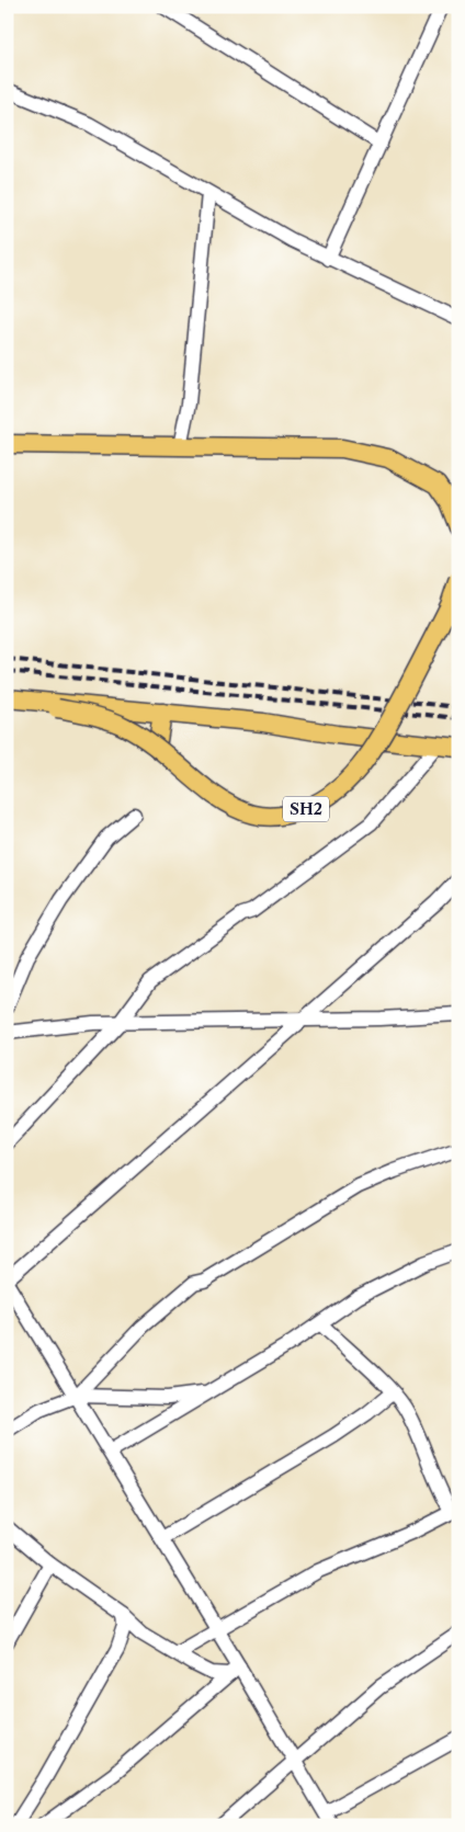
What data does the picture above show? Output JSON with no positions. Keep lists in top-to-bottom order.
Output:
{
  "streets": {
    "main road": ["SH2"]
  }
}
